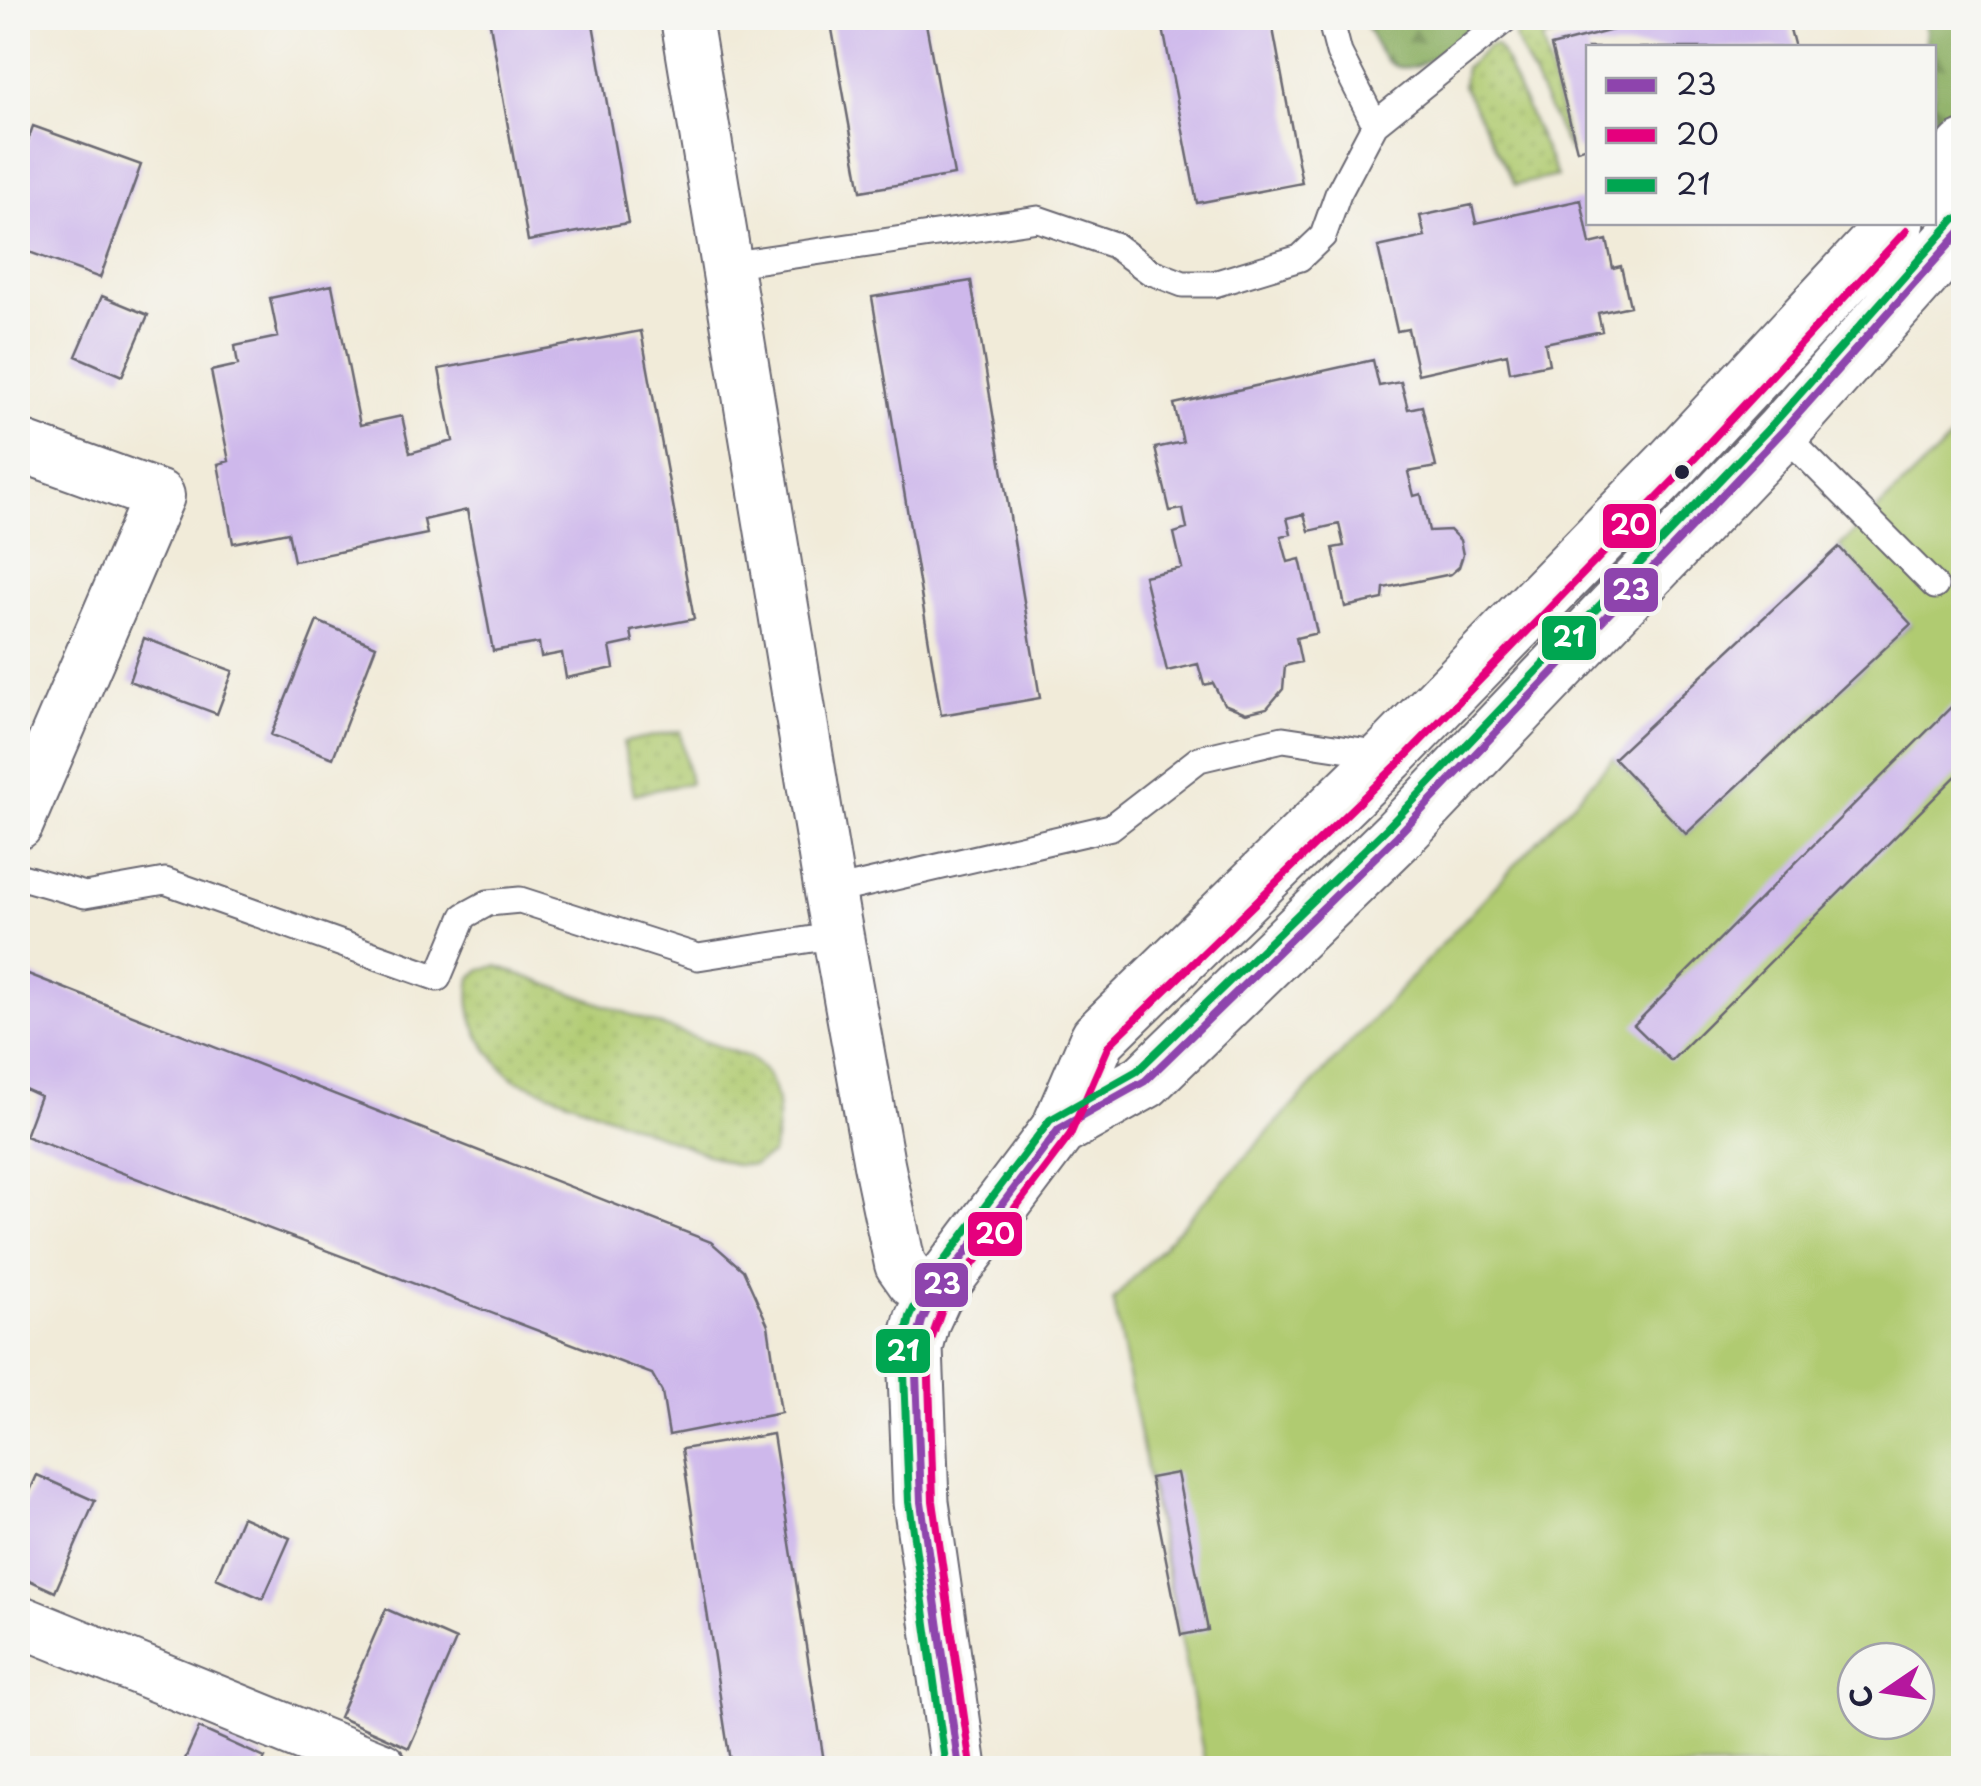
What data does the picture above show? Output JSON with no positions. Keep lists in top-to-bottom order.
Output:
{
  "lines": ["transit line 21", "transit line 23", "transit line 20"],
  "legend": ["23", "20", "21"],
  "north": "left"
}
